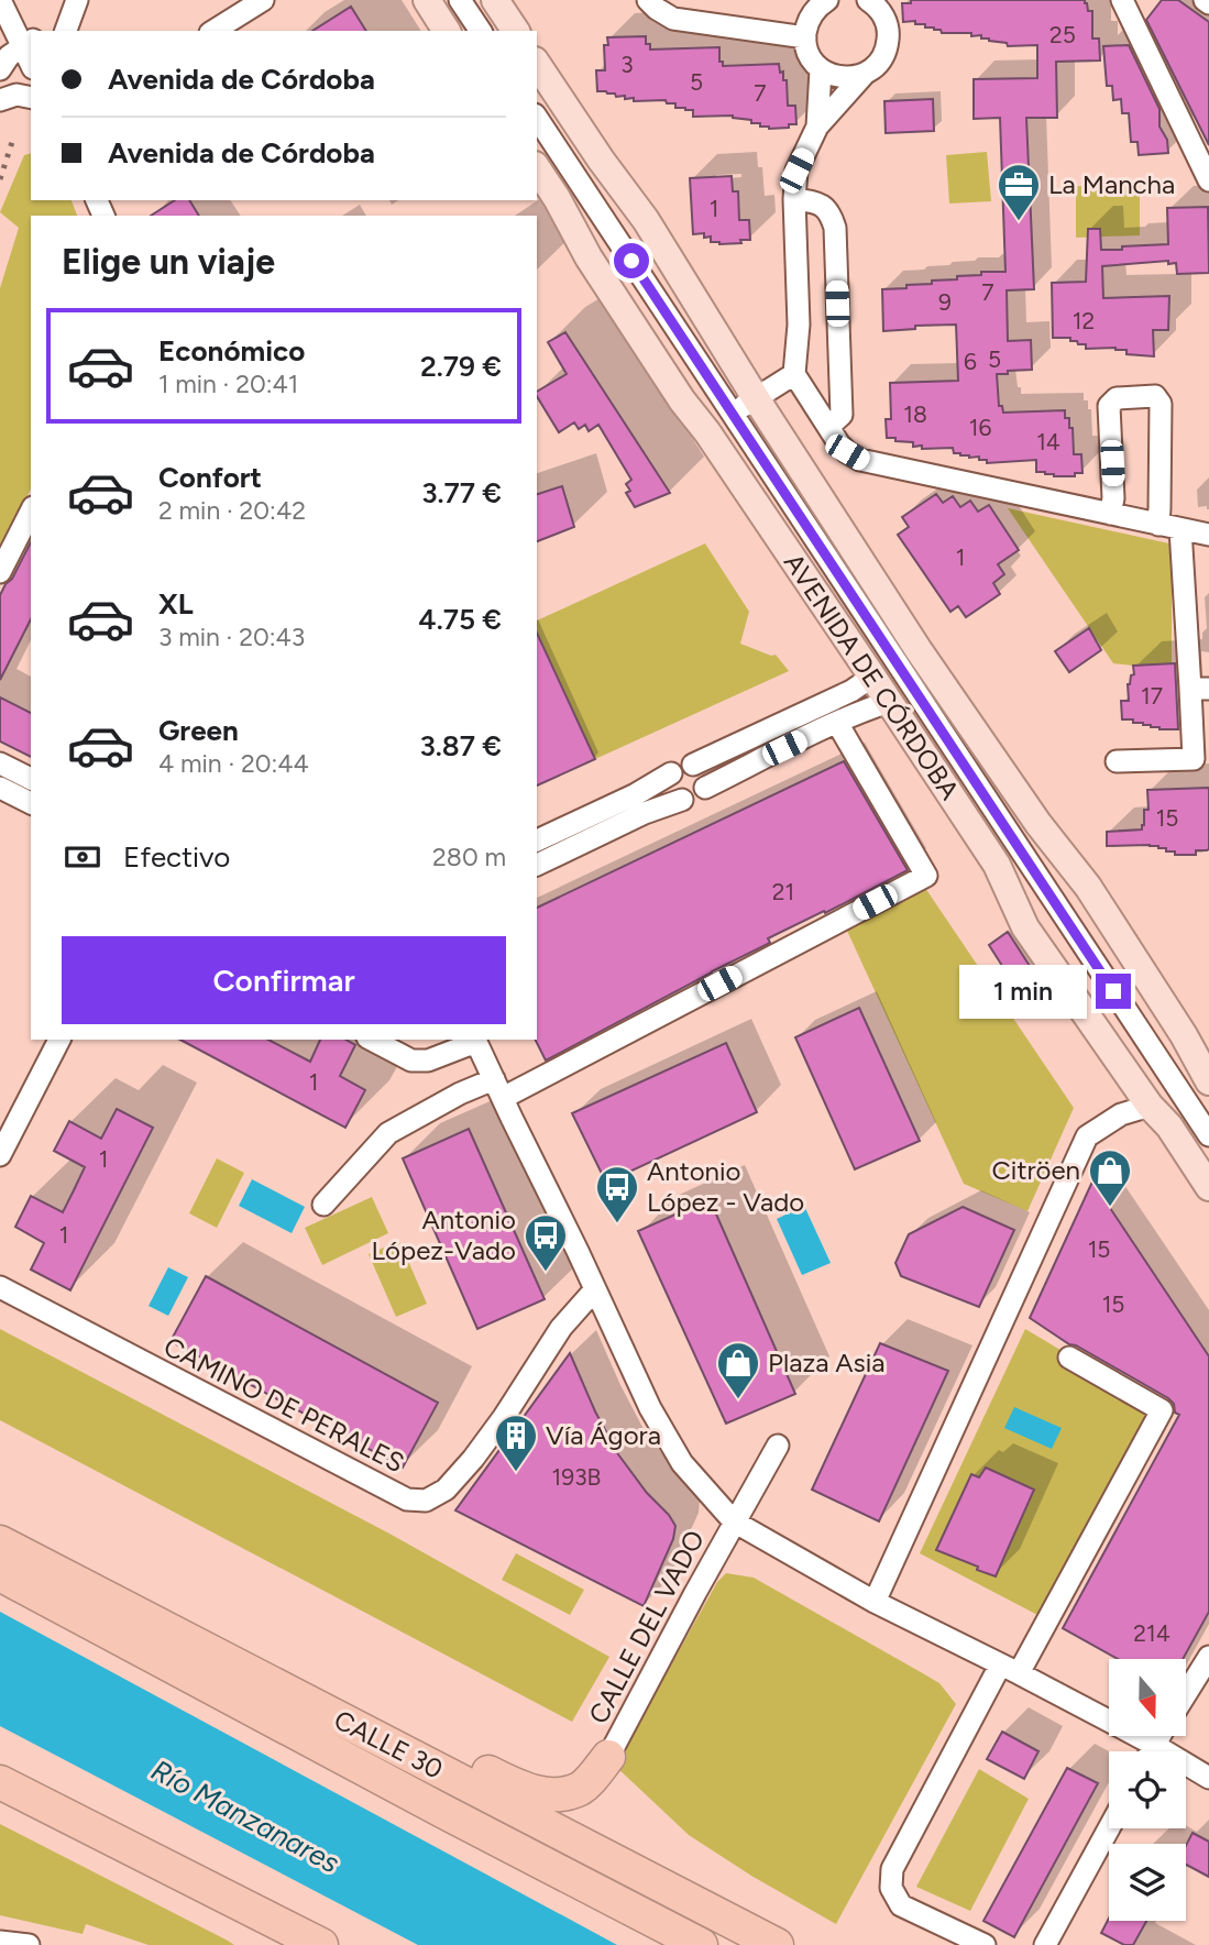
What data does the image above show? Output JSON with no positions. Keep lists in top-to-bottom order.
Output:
{
  "streets": {
    "highway": ["CALLE 30"],
    "main road": ["AVENIDA DE CÓRDOBA"],
    "street": ["CAMINO DE PERALES", "CALLE DEL VADO"]
  },
  "water": ["Río Manzanares"],
  "places": {
    "office": ["La Mancha"],
    "shop": ["Citröen", "Plaza Asia"],
    "bus stop": ["Antonio López - Vado", "Antonio López-Vado"],
    "building": ["Vía Ágora"]
  },
  "house_numbers": [
    "25",
    "3",
    "5",
    "7",
    "1",
    "7",
    "9",
    "12",
    "5",
    "6",
    "18",
    "16",
    "14",
    "1",
    "17",
    "15",
    "21",
    "1",
    "1",
    "1",
    "15",
    "15",
    "193B",
    "214"
  ],
  "north": "bottom",
  "page": {
    "banner": ["Avenida de Córdoba", "Avenida de Córdoba"],
    "heading": "Elige un viaje",
    "list": [
      {
        "name": "Económico",
        "note": "1 min · 20:41",
        "value": "2.79 €"
      },
      {
        "name": "Confort",
        "note": "2 min · 20:42",
        "value": "3.77 €"
      },
      {
        "name": "XL",
        "note": "3 min · 20:43",
        "value": "4.75 €"
      },
      {
        "name": "Green",
        "note": "4 min · 20:44",
        "value": "3.87 €"
      }
    ],
    "pay": ["Efectivo", "280 m"],
    "buttons": "Confirmar",
    "bubble": "1 min"
  }
}
